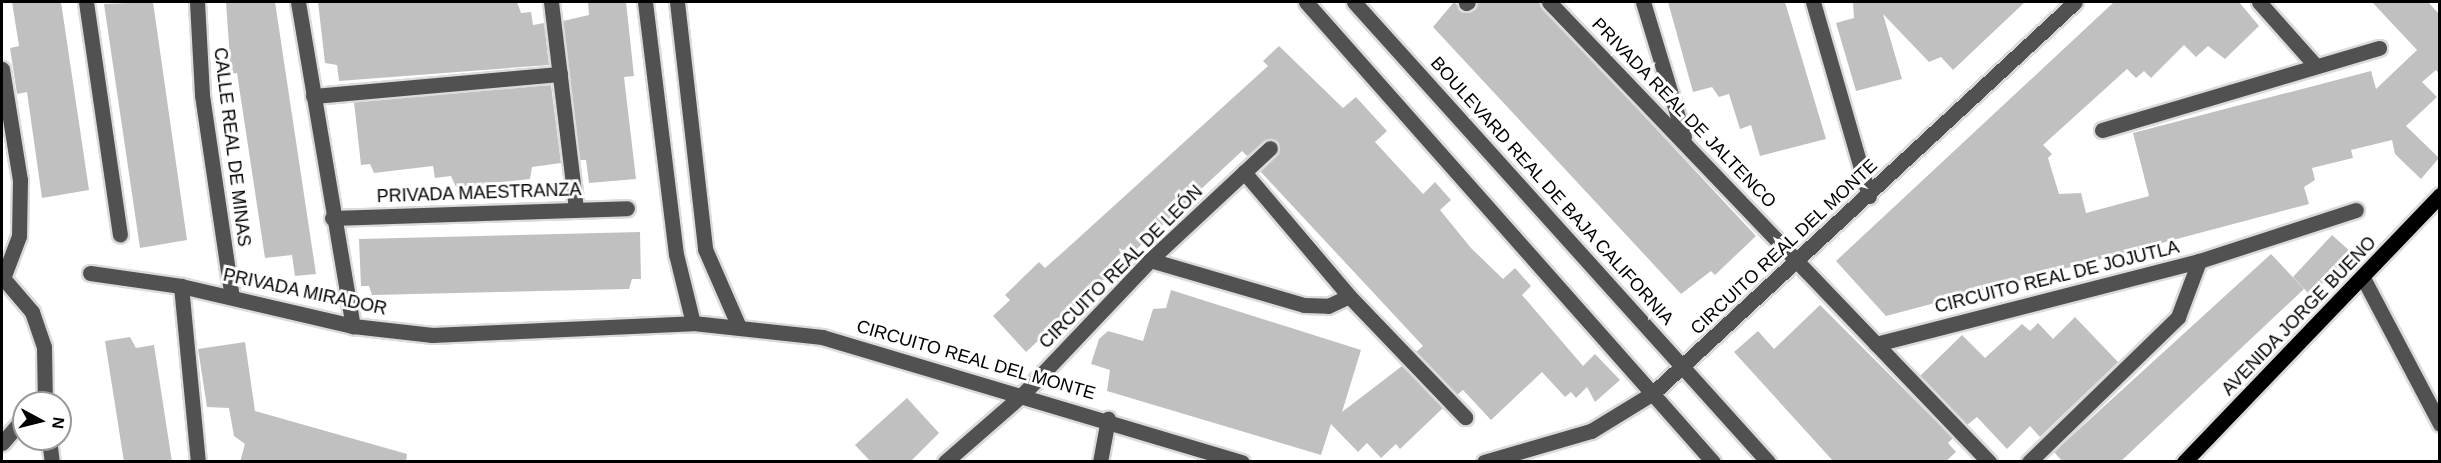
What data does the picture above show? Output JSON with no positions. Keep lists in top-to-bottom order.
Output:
{
  "streets": {
    "main road": ["AVENIDA JORGE BUENO"],
    "street": [
      "PRIVADA REAL DE JALTENCO",
      "CALLE REAL DE MINAS",
      "BOULEVARD REAL DE BAJA CALIFORNIA",
      "PRIVADA MAESTRANZA",
      "CIRCUITO REAL DEL MONTE",
      "CIRCUITO REAL DE LEÓN",
      "CIRCUITO REAL DE JOJUTLA",
      "PRIVADA MIRADOR"
    ]
  },
  "crossings": [
    ["PRIVADA REAL DE JALTENCO", "CIRCUITO REAL DEL MONTE"],
    ["PRIVADA REAL DE JALTENCO", "CIRCUITO REAL DE JOJUTLA"],
    ["CALLE REAL DE MINAS", "PRIVADA MIRADOR"],
    ["BOULEVARD REAL DE BAJA CALIFORNIA", "CIRCUITO REAL DEL MONTE"],
    ["CIRCUITO REAL DEL MONTE", "CIRCUITO REAL DE LEÓN"],
    ["CIRCUITO REAL DEL MONTE", "PRIVADA MIRADOR"]
  ],
  "north": "right"
}
